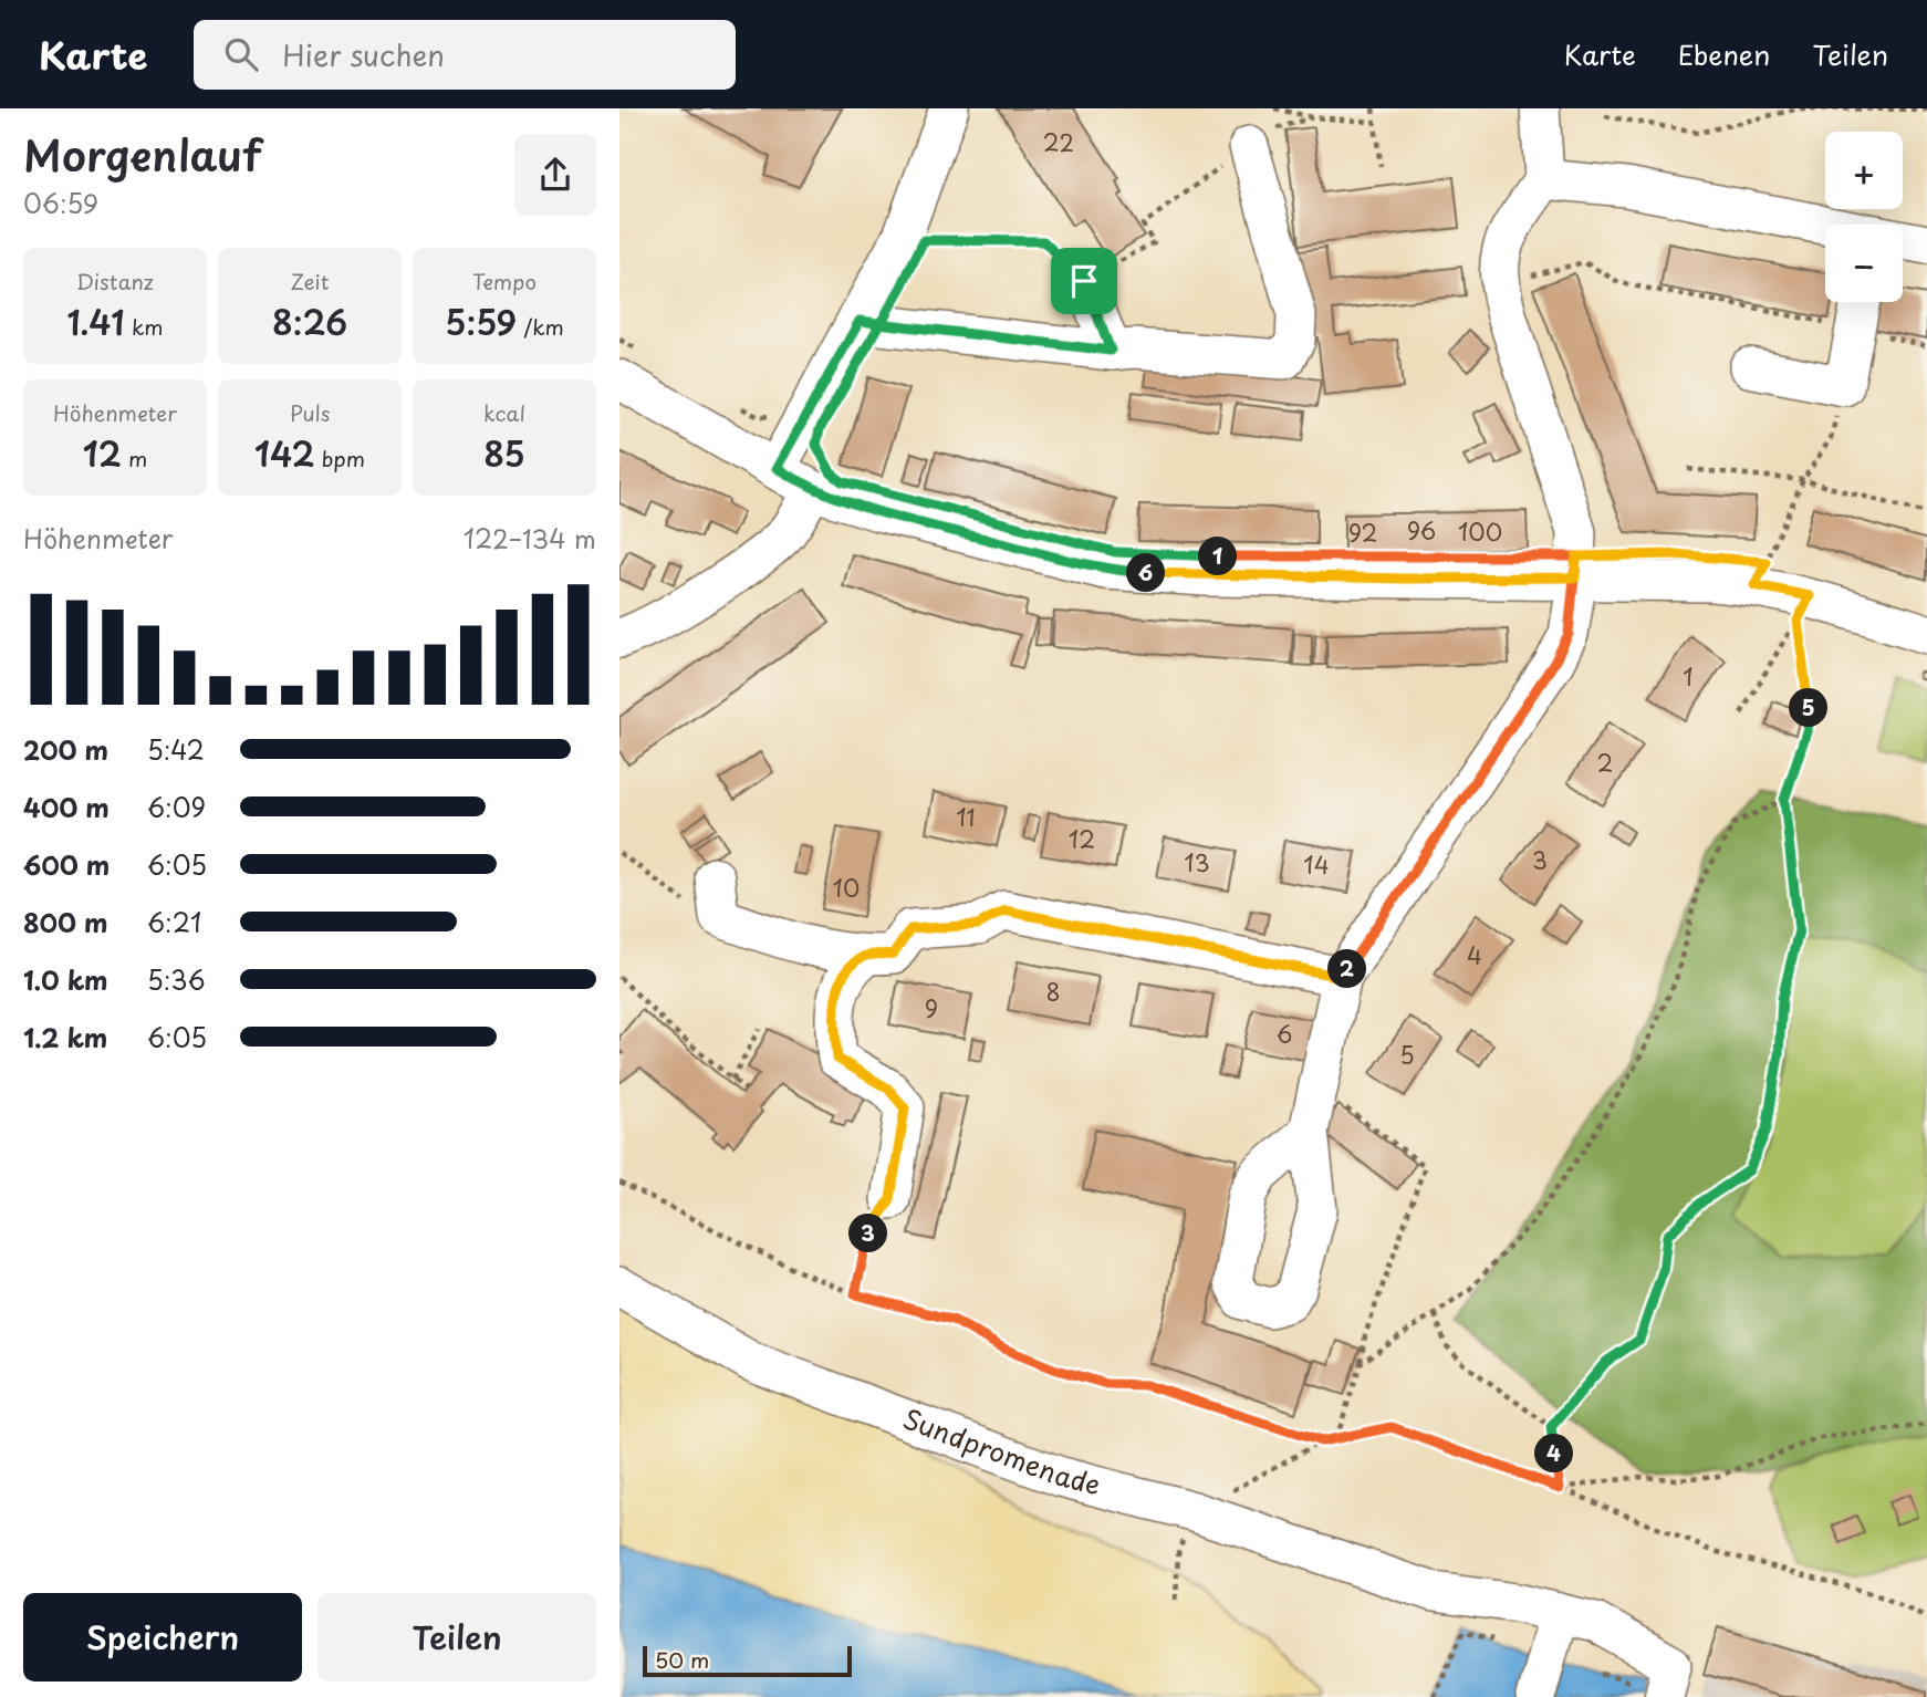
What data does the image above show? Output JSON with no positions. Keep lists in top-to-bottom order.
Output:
{
  "streets": {
    "street": ["Sundpromenade"]
  },
  "house_numbers": [
    "22",
    "96",
    "100",
    "92",
    "1",
    "2",
    "11",
    "12",
    "3",
    "13",
    "14",
    "10",
    "4",
    "8",
    "9",
    "6",
    "5"
  ],
  "scale_bar": "50 m",
  "page": {
    "header": "Karte",
    "search": "Hier suchen",
    "nav": ["Karte", "Ebenen", "Teilen"],
    "heading": ["Morgenlauf", "06:59"],
    "map_buttons": ["+", "−"],
    "stats": [
      ["Distanz", "1.41 km"],
      ["Zeit", "8:26"],
      ["Tempo", "5:59 /km"],
      ["Höhenmeter", "12 m"],
      ["Puls", "142 bpm"],
      ["kcal", "85"]
    ],
    "chart": ["Höhenmeter", "122–134 m"],
    "pins": [
      "1",
      "6",
      "5",
      "2",
      "3",
      "4"
    ],
    "list": [
      {
        "name": "200 m",
        "note": "5:42"
      },
      {
        "name": "400 m",
        "note": "6:09"
      },
      {
        "name": "600 m",
        "note": "6:05"
      },
      {
        "name": "800 m",
        "note": "6:21"
      },
      {
        "name": "1.0 km",
        "note": "5:36"
      },
      {
        "name": "1.2 km",
        "note": "6:05"
      }
    ],
    "buttons": ["Speichern", "Teilen"],
    "scale": "50 m"
  }
}
